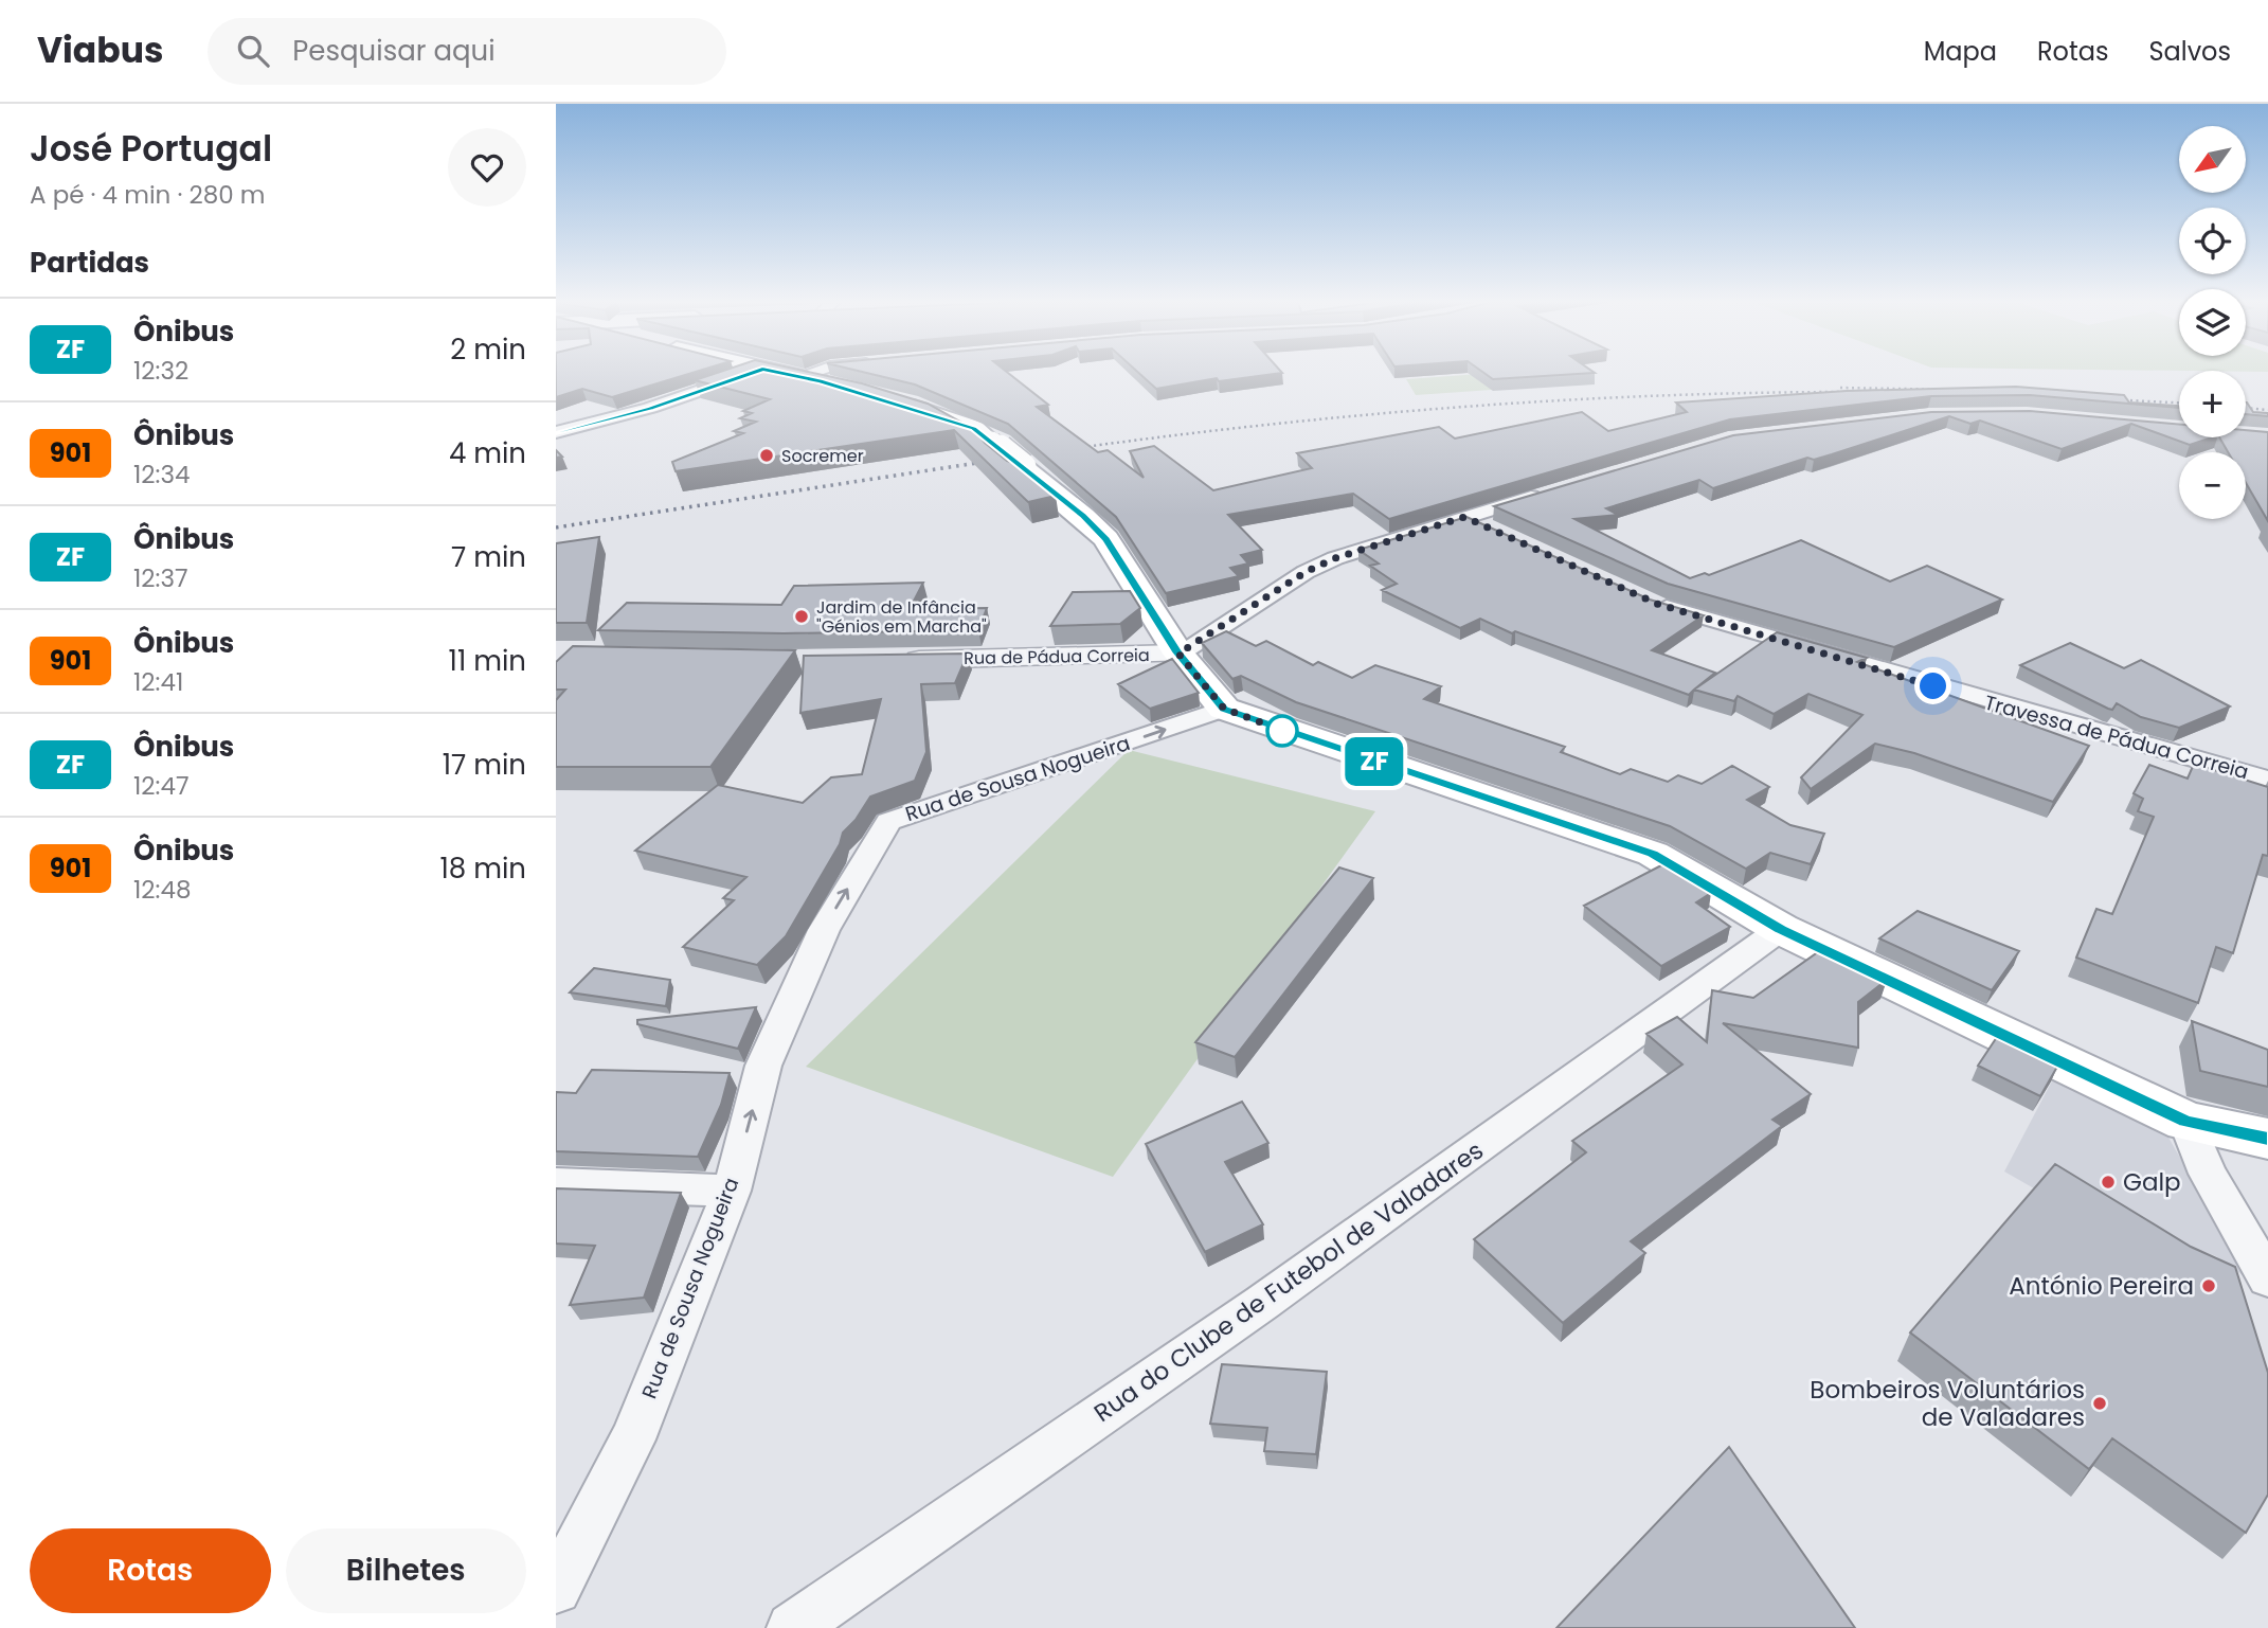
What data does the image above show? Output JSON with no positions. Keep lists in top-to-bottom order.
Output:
{
  "streets": {
    "street": [
      "Rua de Pádua Correia",
      "Travessa de Pádua Correia",
      "Rua de Sousa Nogueira",
      "Rua do Clube de Futebol de Valadares"
    ]
  },
  "one_way": ["Rua de Sousa Nogueira"],
  "places": [
    "Socremer",
    "Jardim de Infância \"Génios em Marcha\"",
    "Galp",
    "António Pereira",
    "Bombeiros Voluntários de Valadares"
  ],
  "lines": ["bus line ZF"],
  "north": "bottom left",
  "page": {
    "header": "Viabus",
    "search": "Pesquisar aqui",
    "nav": ["Mapa", "Rotas", "Salvos"],
    "heading": [
      ["José Portugal", "A pé · 4 min · 280 m"],
      "Partidas"
    ],
    "on_map": "ZF",
    "map_buttons": ["+", "−"],
    "list": [
      {
        "mark": "ZF",
        "name": "Ônibus",
        "note": "12:32",
        "value": "2 min"
      },
      {
        "mark": "901",
        "name": "Ônibus",
        "note": "12:34",
        "value": "4 min"
      },
      {
        "mark": "ZF",
        "name": "Ônibus",
        "note": "12:37",
        "value": "7 min"
      },
      {
        "mark": "901",
        "name": "Ônibus",
        "note": "12:41",
        "value": "11 min"
      },
      {
        "mark": "ZF",
        "name": "Ônibus",
        "note": "12:47",
        "value": "17 min"
      },
      {
        "mark": "901",
        "name": "Ônibus",
        "note": "12:48",
        "value": "18 min"
      }
    ],
    "buttons": ["Rotas", "Bilhetes"]
  }
}
